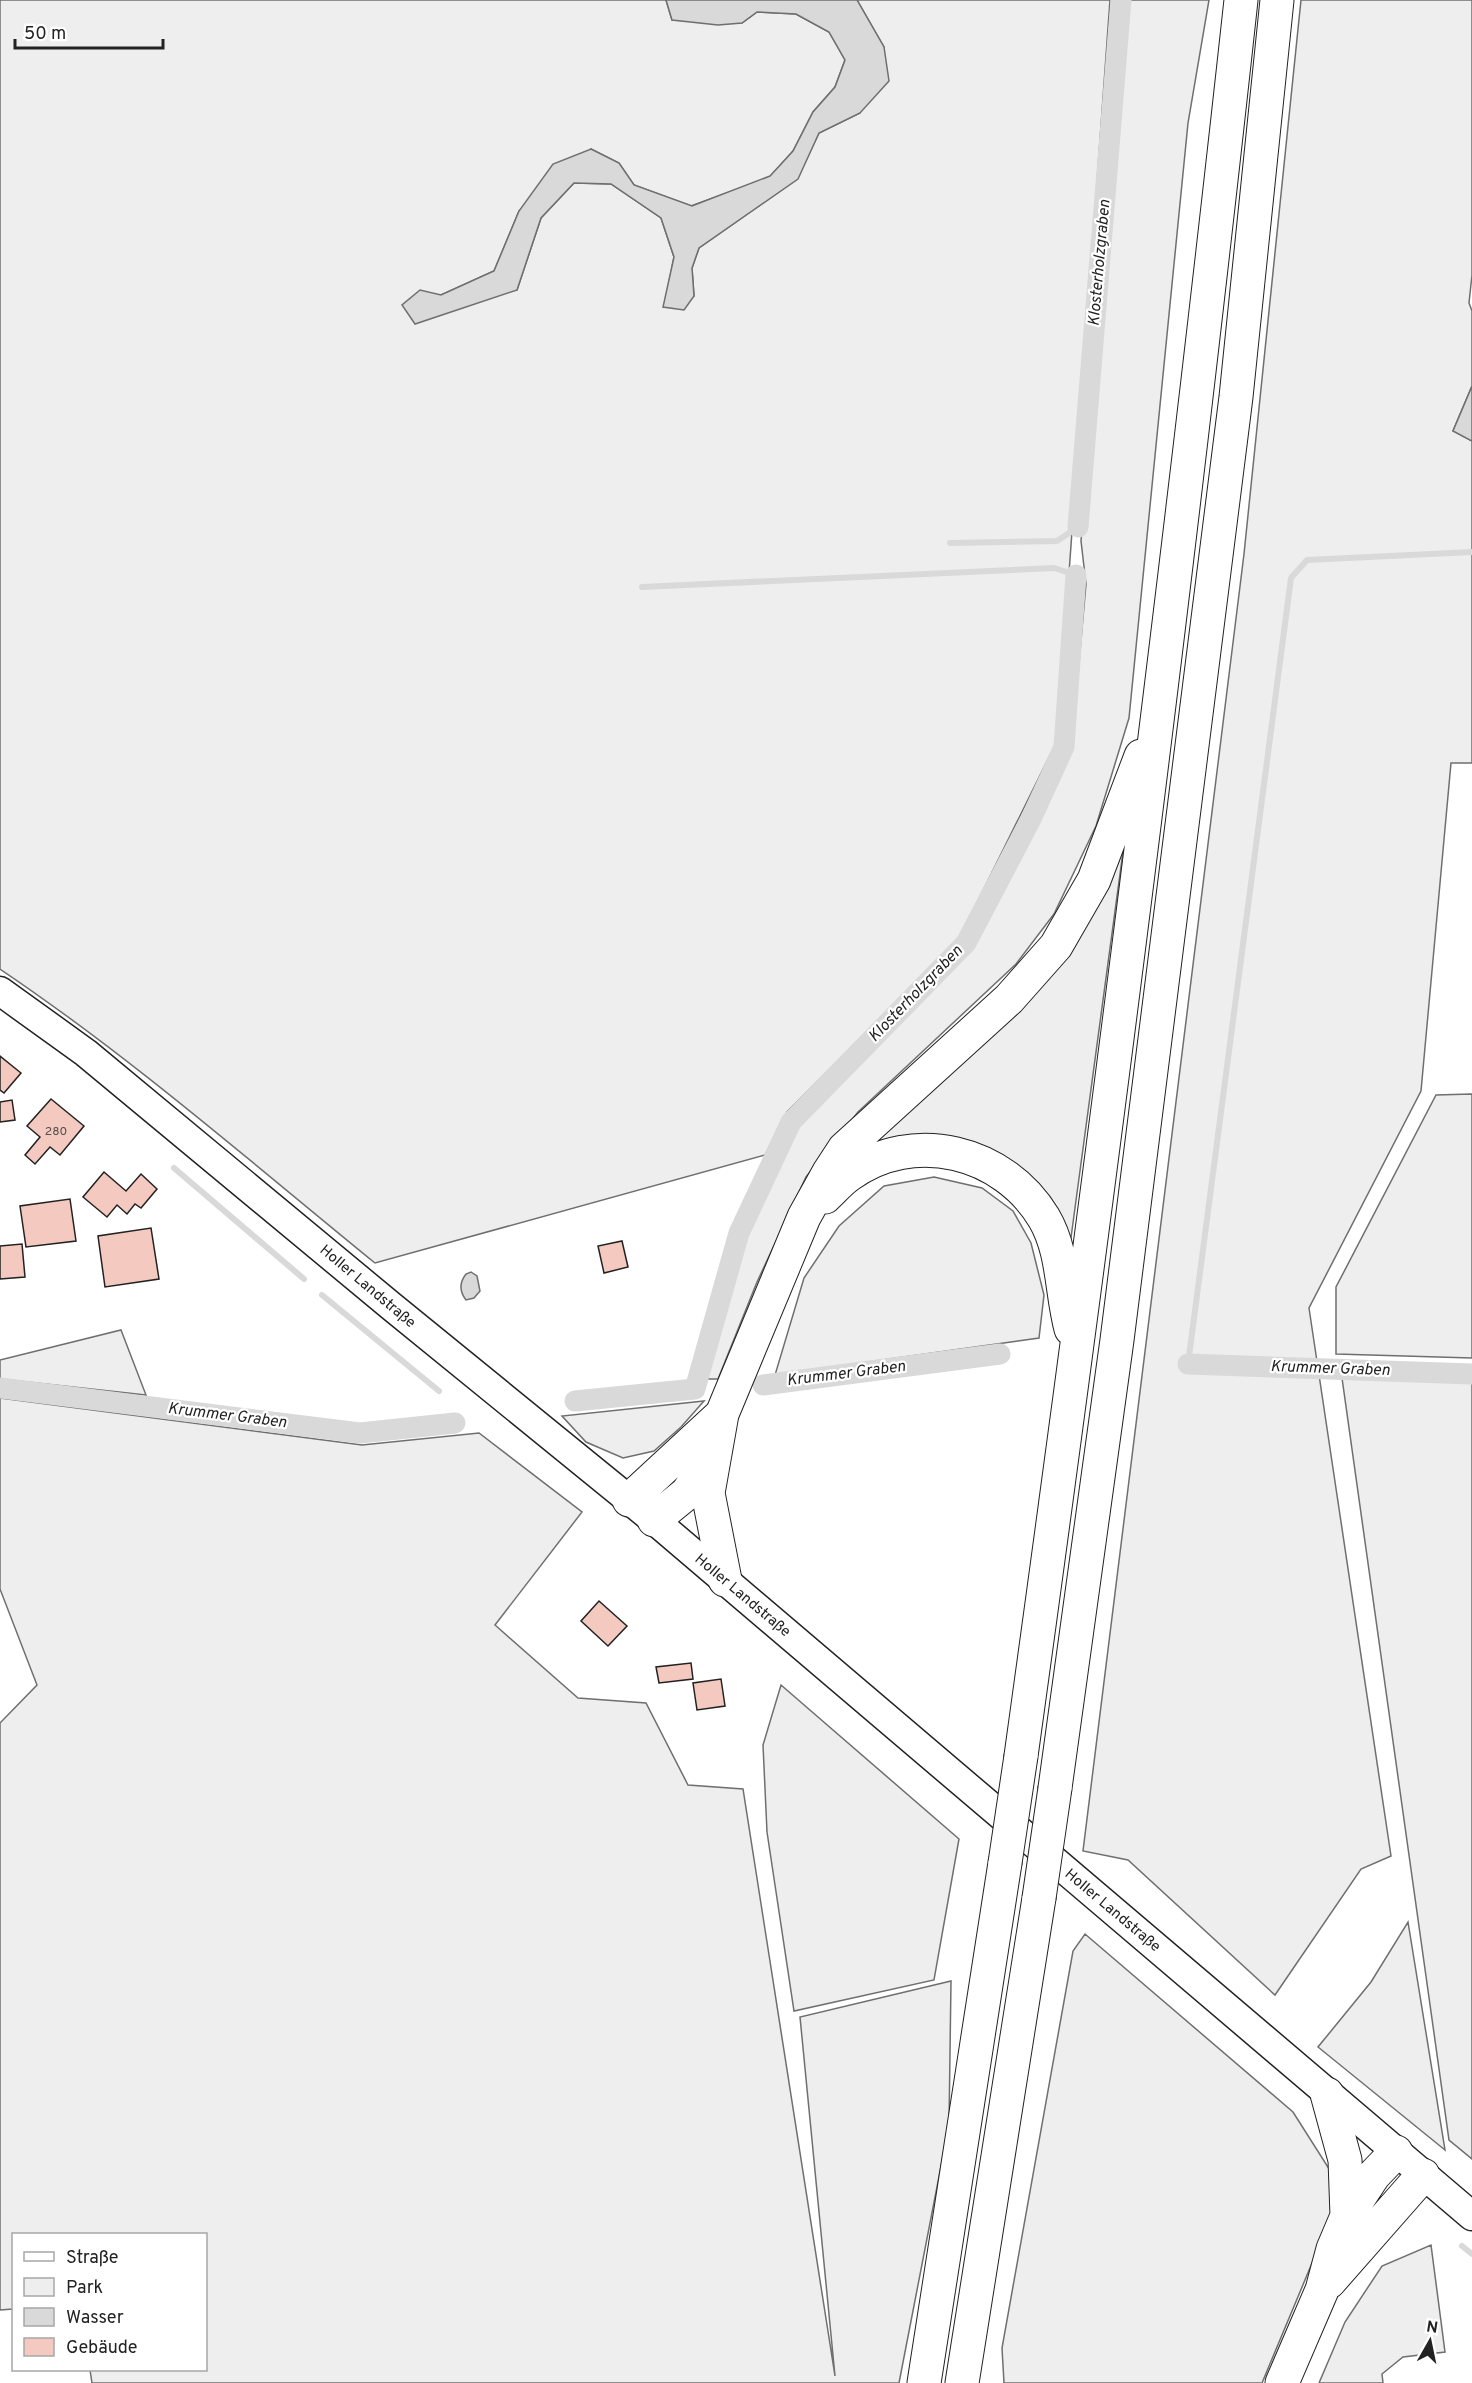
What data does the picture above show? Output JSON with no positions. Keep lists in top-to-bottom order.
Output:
{
  "streets": {
    "main road": ["Holler Landstraße"]
  },
  "water": ["Klosterholzgraben", "Krummer Graben"],
  "house_numbers": ["280"],
  "legend": [
    "Straße",
    "Park",
    "Wasser",
    "Gebäude"
  ],
  "scale_bar": "50 m",
  "north": "top"
}
